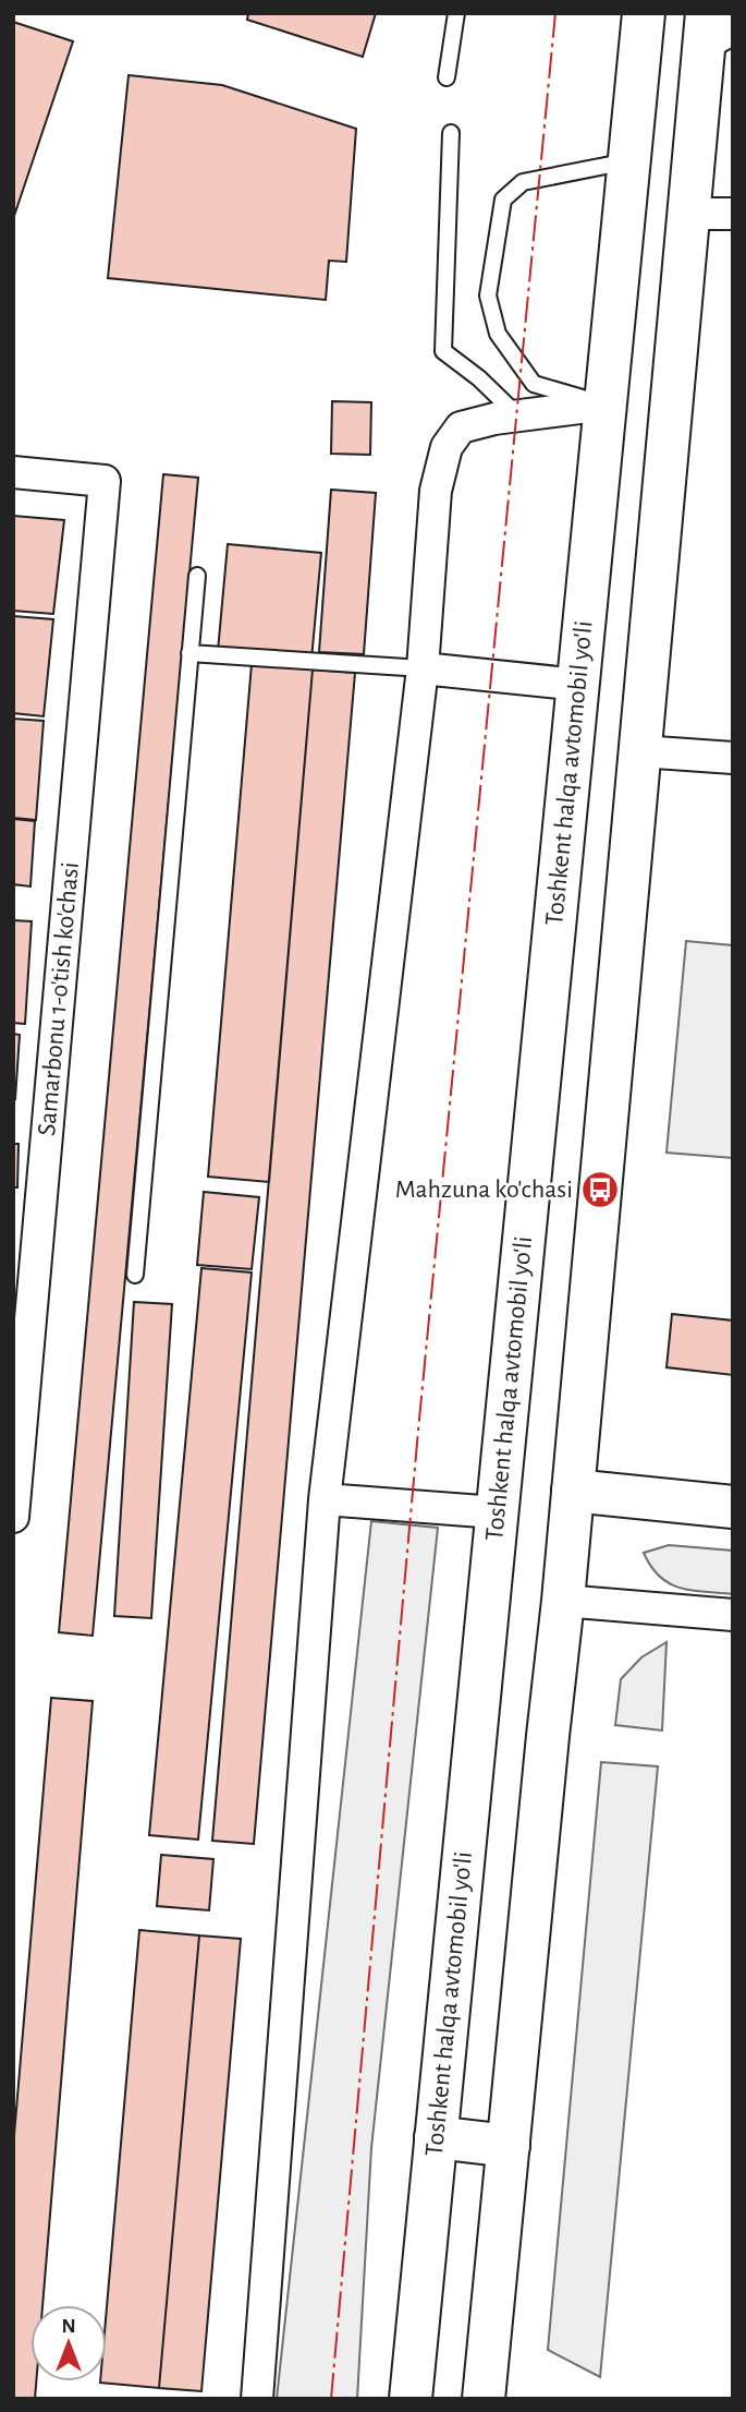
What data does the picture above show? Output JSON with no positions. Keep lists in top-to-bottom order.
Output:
{
  "streets": {
    "main road": ["Toshkent halqa avtomobil yo'li"],
    "street": ["Samarbonu 1-o'tish ko'chasi"]
  },
  "places": {
    "bus stop": ["Mahzuna ko'chasi"]
  },
  "north": "top"
}
